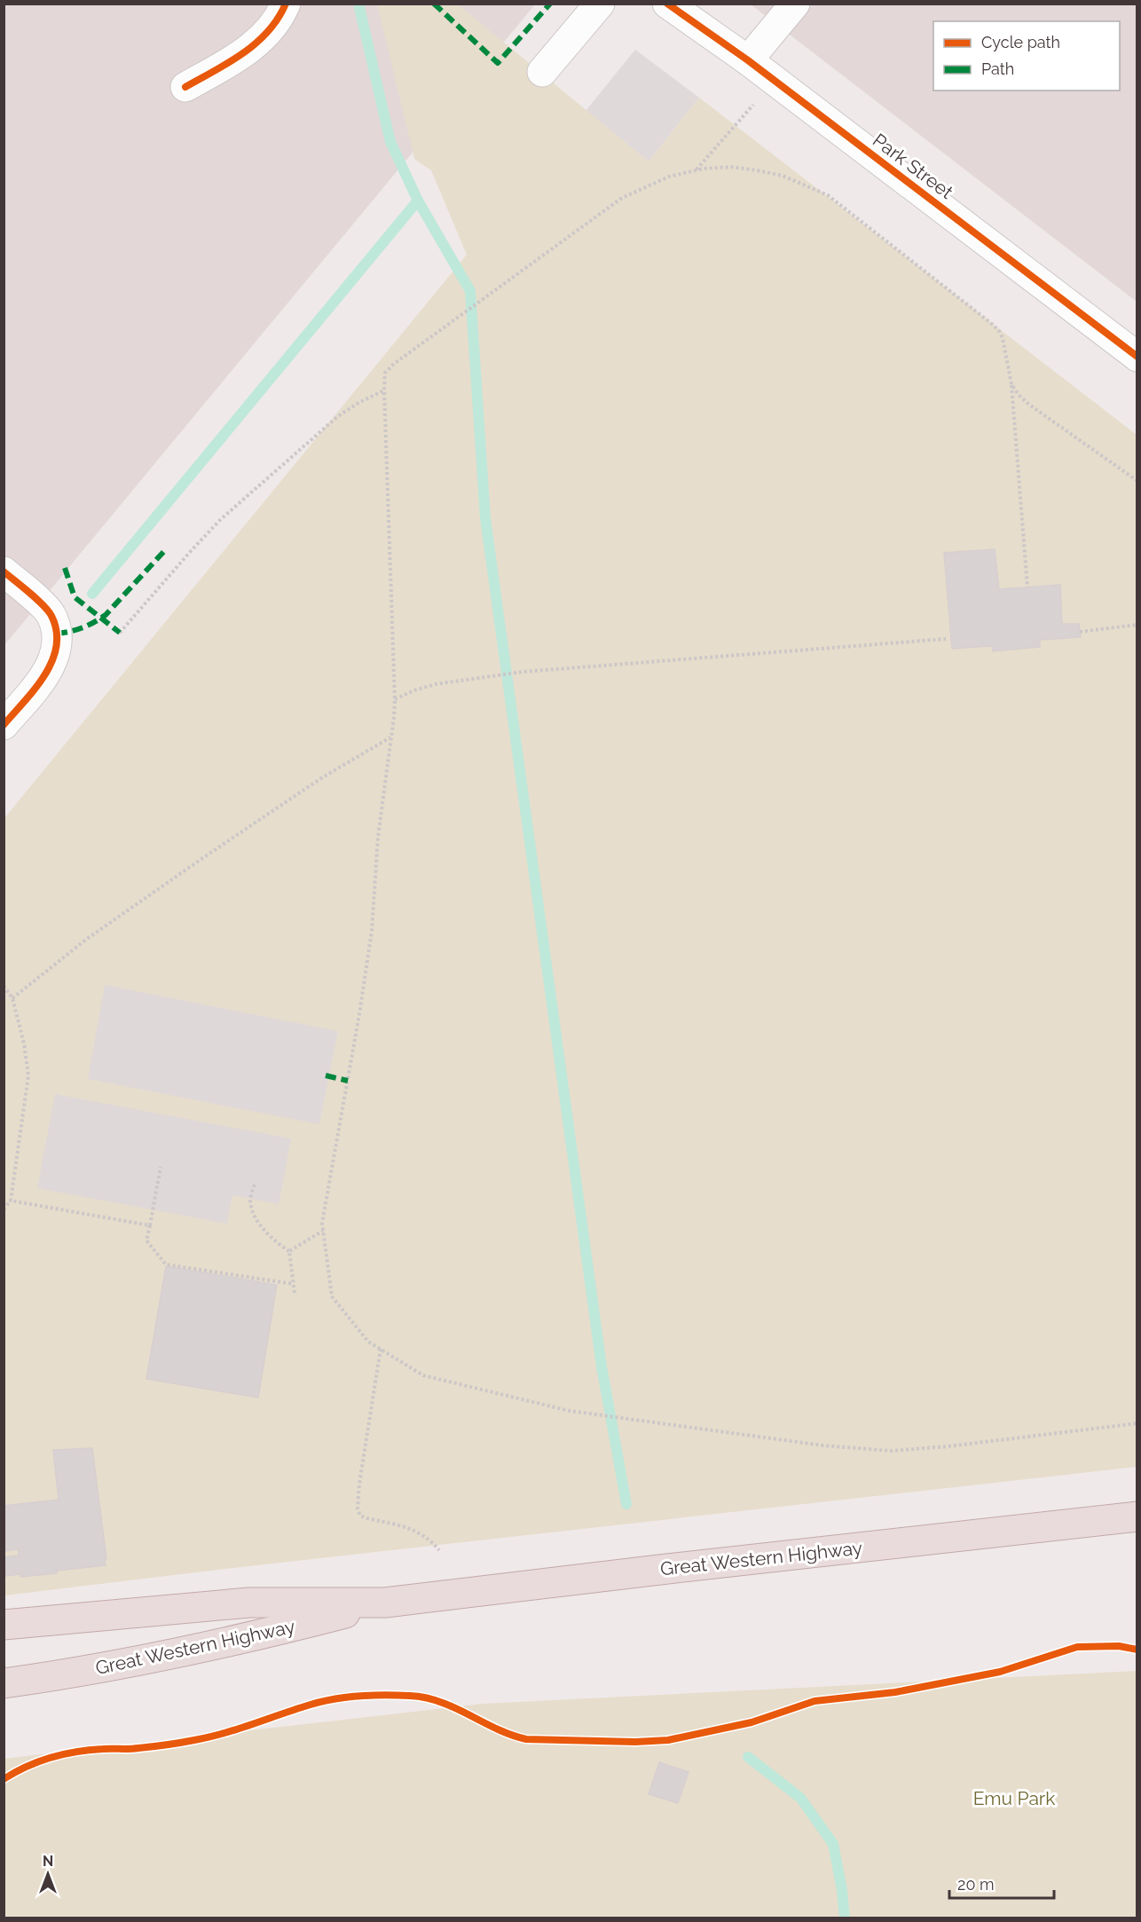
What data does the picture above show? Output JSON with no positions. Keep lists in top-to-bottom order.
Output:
{
  "streets": {
    "highway": ["Great Western Highway"],
    "street": ["Park Street"]
  },
  "parks": ["Emu Park"],
  "legend": ["Cycle path", "Path"],
  "scale_bar": "20 m",
  "north": "top"
}
